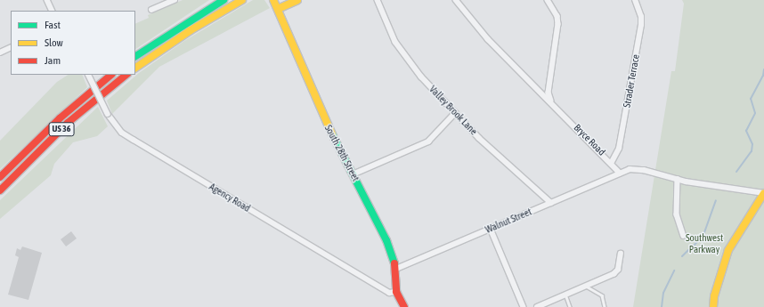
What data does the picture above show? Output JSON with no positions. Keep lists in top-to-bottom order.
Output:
{
  "streets": {
    "main road": ["US 36", "South 28th Street"],
    "street": [
      "Strader Terrace",
      "Valley Brook Lane",
      "Bryce Road",
      "Agency Road",
      "Walnut Street"
    ]
  },
  "crossings": [
    ["Strader Terrace", "Bryce Road"],
    ["Valley Brook Lane", "Walnut Street"],
    ["Bryce Road", "Walnut Street"],
    ["South 28th Street", "Agency Road"],
    ["South 28th Street", "Walnut Street"]
  ],
  "parks": ["Southwest Parkway"],
  "legend": ["Fast", "Slow", "Jam"]
}
